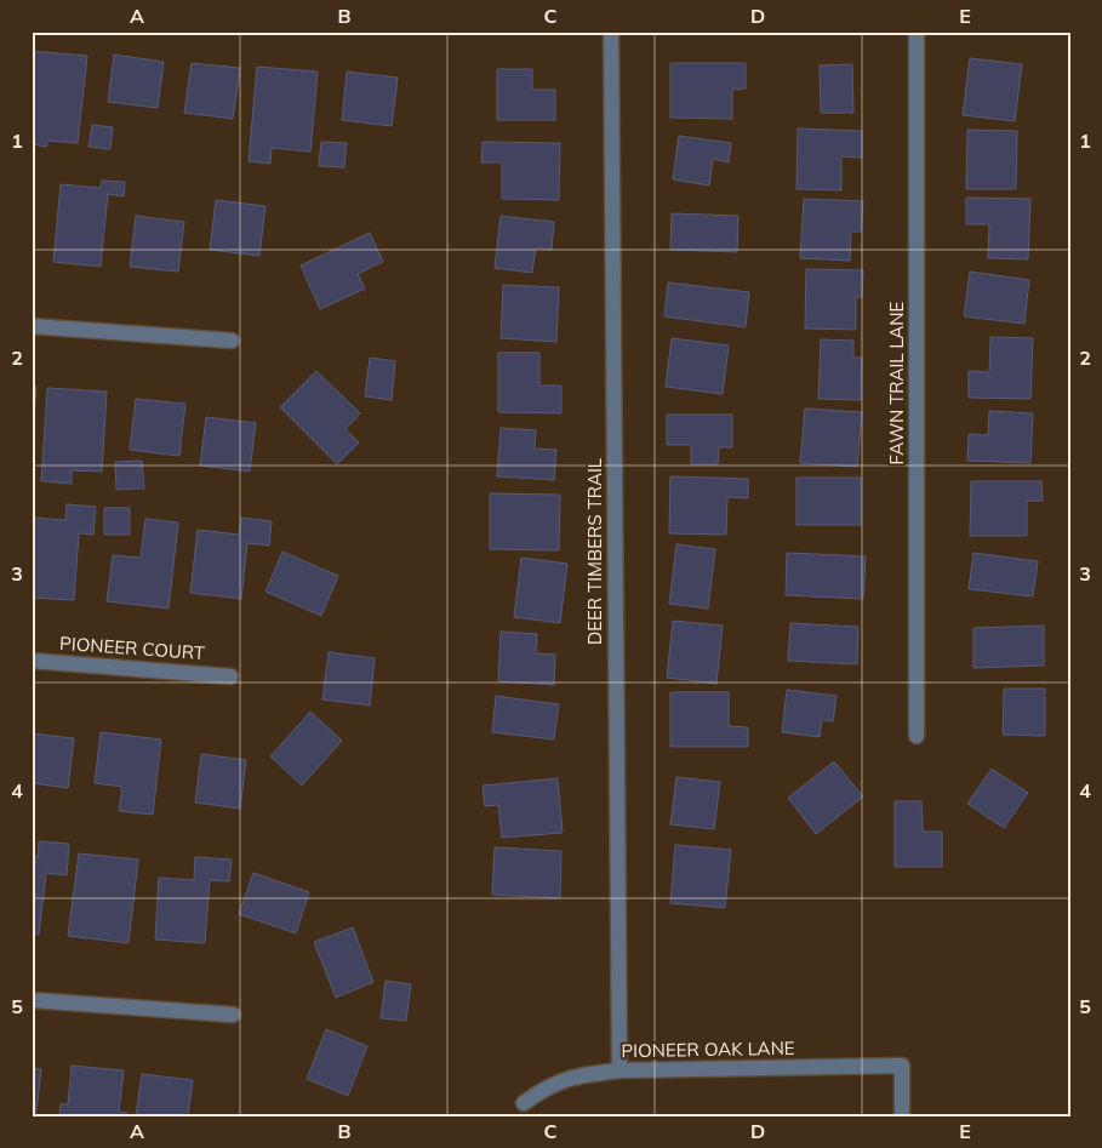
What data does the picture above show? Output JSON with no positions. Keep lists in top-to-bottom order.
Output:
{
  "streets": {
    "street": [
      "FAWN TRAIL LANE",
      "DEER TIMBERS TRAIL",
      "PIONEER COURT",
      "PIONEER OAK LANE"
    ]
  },
  "crossings": [
    ["DEER TIMBERS TRAIL", "PIONEER OAK LANE"]
  ],
  "grid": {
    "columns": [
      "A",
      "B",
      "C",
      "D",
      "E"
    ],
    "rows": [
      "1",
      "2",
      "3",
      "4",
      "5"
    ]
  }
}
